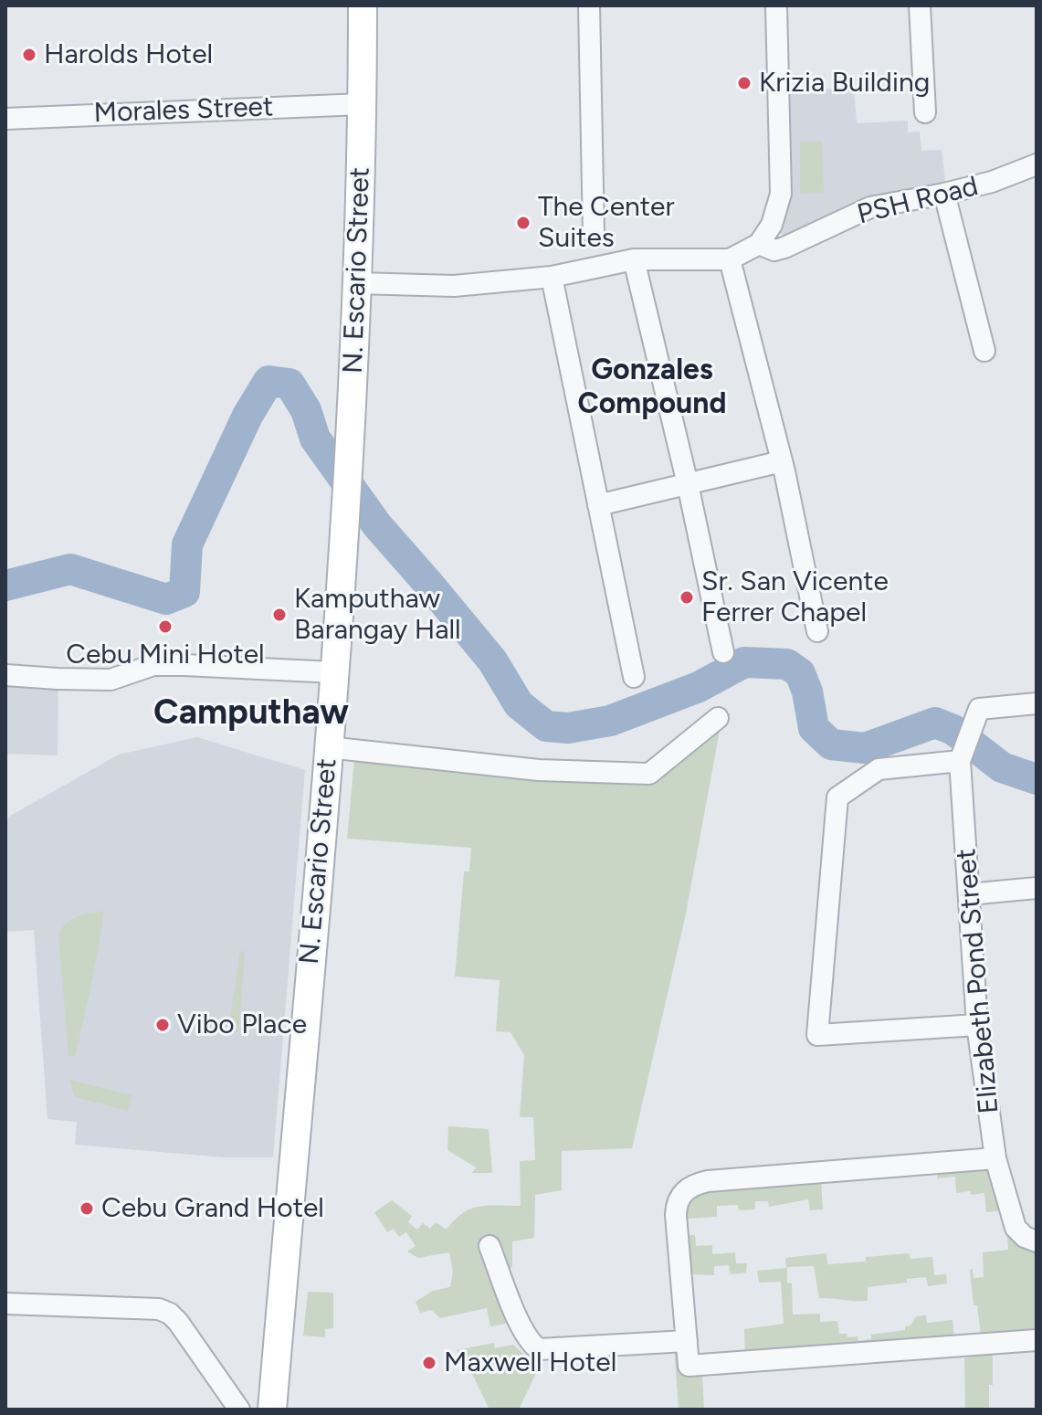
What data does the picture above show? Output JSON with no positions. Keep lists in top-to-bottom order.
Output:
{
  "streets": {
    "main road": ["N. Escario Street"],
    "street": ["Morales Street", "PSH Road", "Elizabeth Pond Street"]
  },
  "crossings": [
    ["Morales Street", "N. Escario Street"]
  ],
  "districts": ["Gonzales Compound", "Camputhaw"],
  "places": [
    "Harolds Hotel",
    "Krizia Building",
    "The Center Suites",
    "Sr. San Vicente Ferrer Chapel",
    "Kamputhaw Barangay Hall",
    "Cebu Mini Hotel",
    "Vibo Place",
    "Cebu Grand Hotel",
    "Maxwell Hotel"
  ]
}
